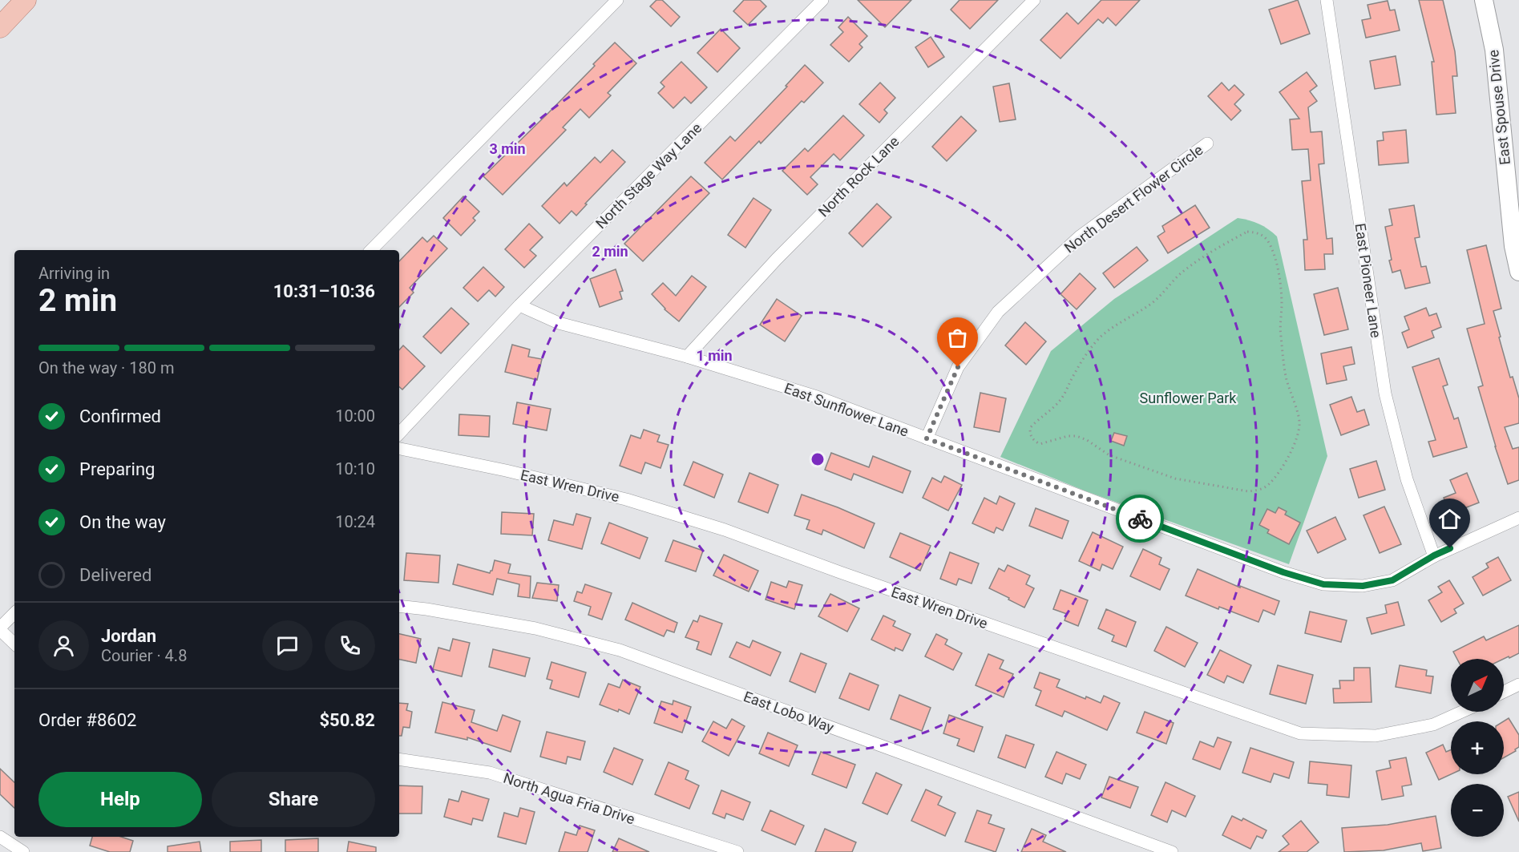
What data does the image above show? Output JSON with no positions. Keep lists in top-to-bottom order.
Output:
{
  "streets": {
    "main road": ["East Spouse Drive"],
    "street": [
      "North Stage Way Lane",
      "North Rock Lane",
      "North Desert Flower Circle",
      "East Pioneer Lane",
      "East Sunflower Lane",
      "East Wren Drive",
      "East Lobo Way",
      "North Agua Fria Drive"
    ]
  },
  "crossings": [
    ["North Stage Way Lane", "East Sunflower Lane"],
    ["North Rock Lane", "East Sunflower Lane"],
    ["North Desert Flower Circle", "East Sunflower Lane"],
    ["East Pioneer Lane", "East Sunflower Lane"]
  ],
  "parks": ["Sunflower Park"],
  "north": "top right",
  "page": {
    "heading": ["2 min", "Arriving in", "10:31–10:36"],
    "panel": [
      "Jordan",
      "Courier · 4.8",
      "Order #8602",
      "$50.82"
    ],
    "bar": "On the way · 180 m",
    "list": [
      ["Confirmed", "10:00"],
      ["Preparing", "10:10"],
      ["On the way", "10:24"],
      "Delivered"
    ],
    "map_buttons": ["+", "−"],
    "buttons": ["Help", "Share"]
  },
  "rings": ["3 min", "2 min", "1 min"]
}
